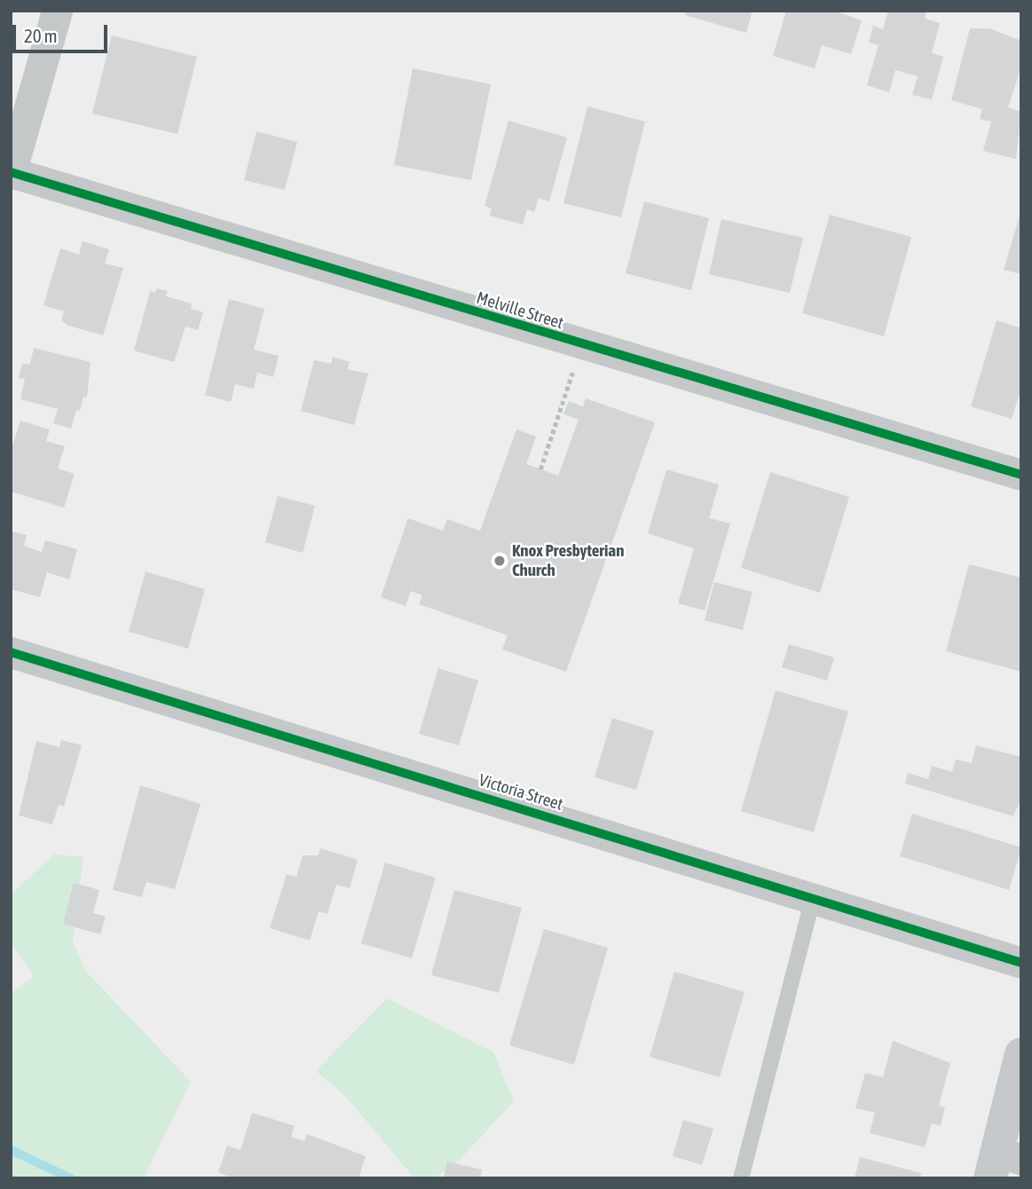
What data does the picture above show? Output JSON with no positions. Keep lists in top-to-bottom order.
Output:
{
  "streets": {
    "street": ["Melville Street", "Victoria Street"]
  },
  "places": ["Knox Presbyterian Church"],
  "scale_bar": "20 m"
}
